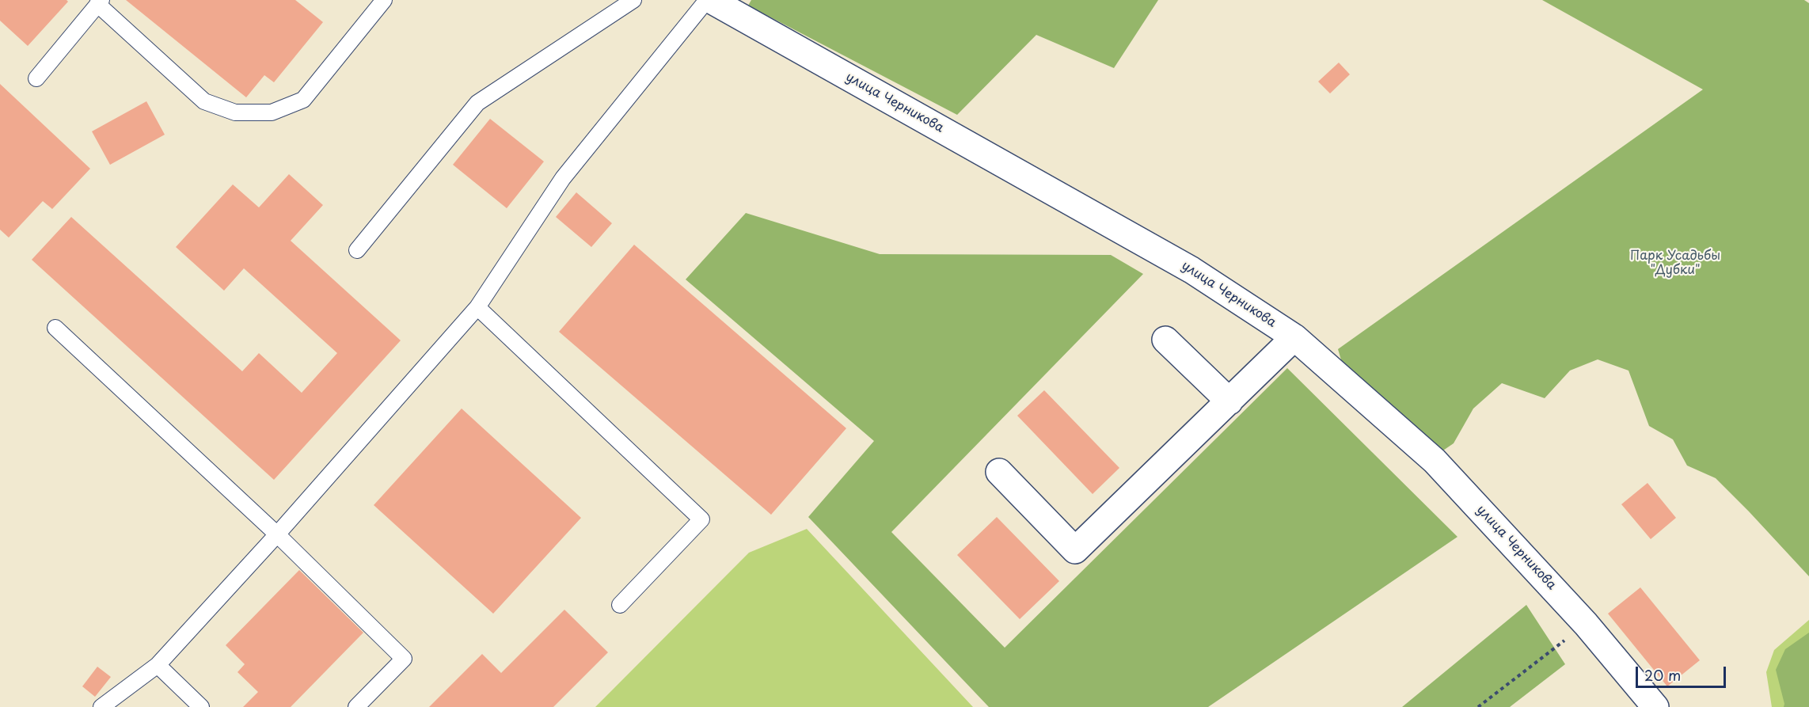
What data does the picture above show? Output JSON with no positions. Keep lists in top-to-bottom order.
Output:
{
  "streets": {
    "street": ["улица Черникова"]
  },
  "parks": ["Парк Усадьбы \"Дубки\""],
  "scale_bar": "20 m"
}
